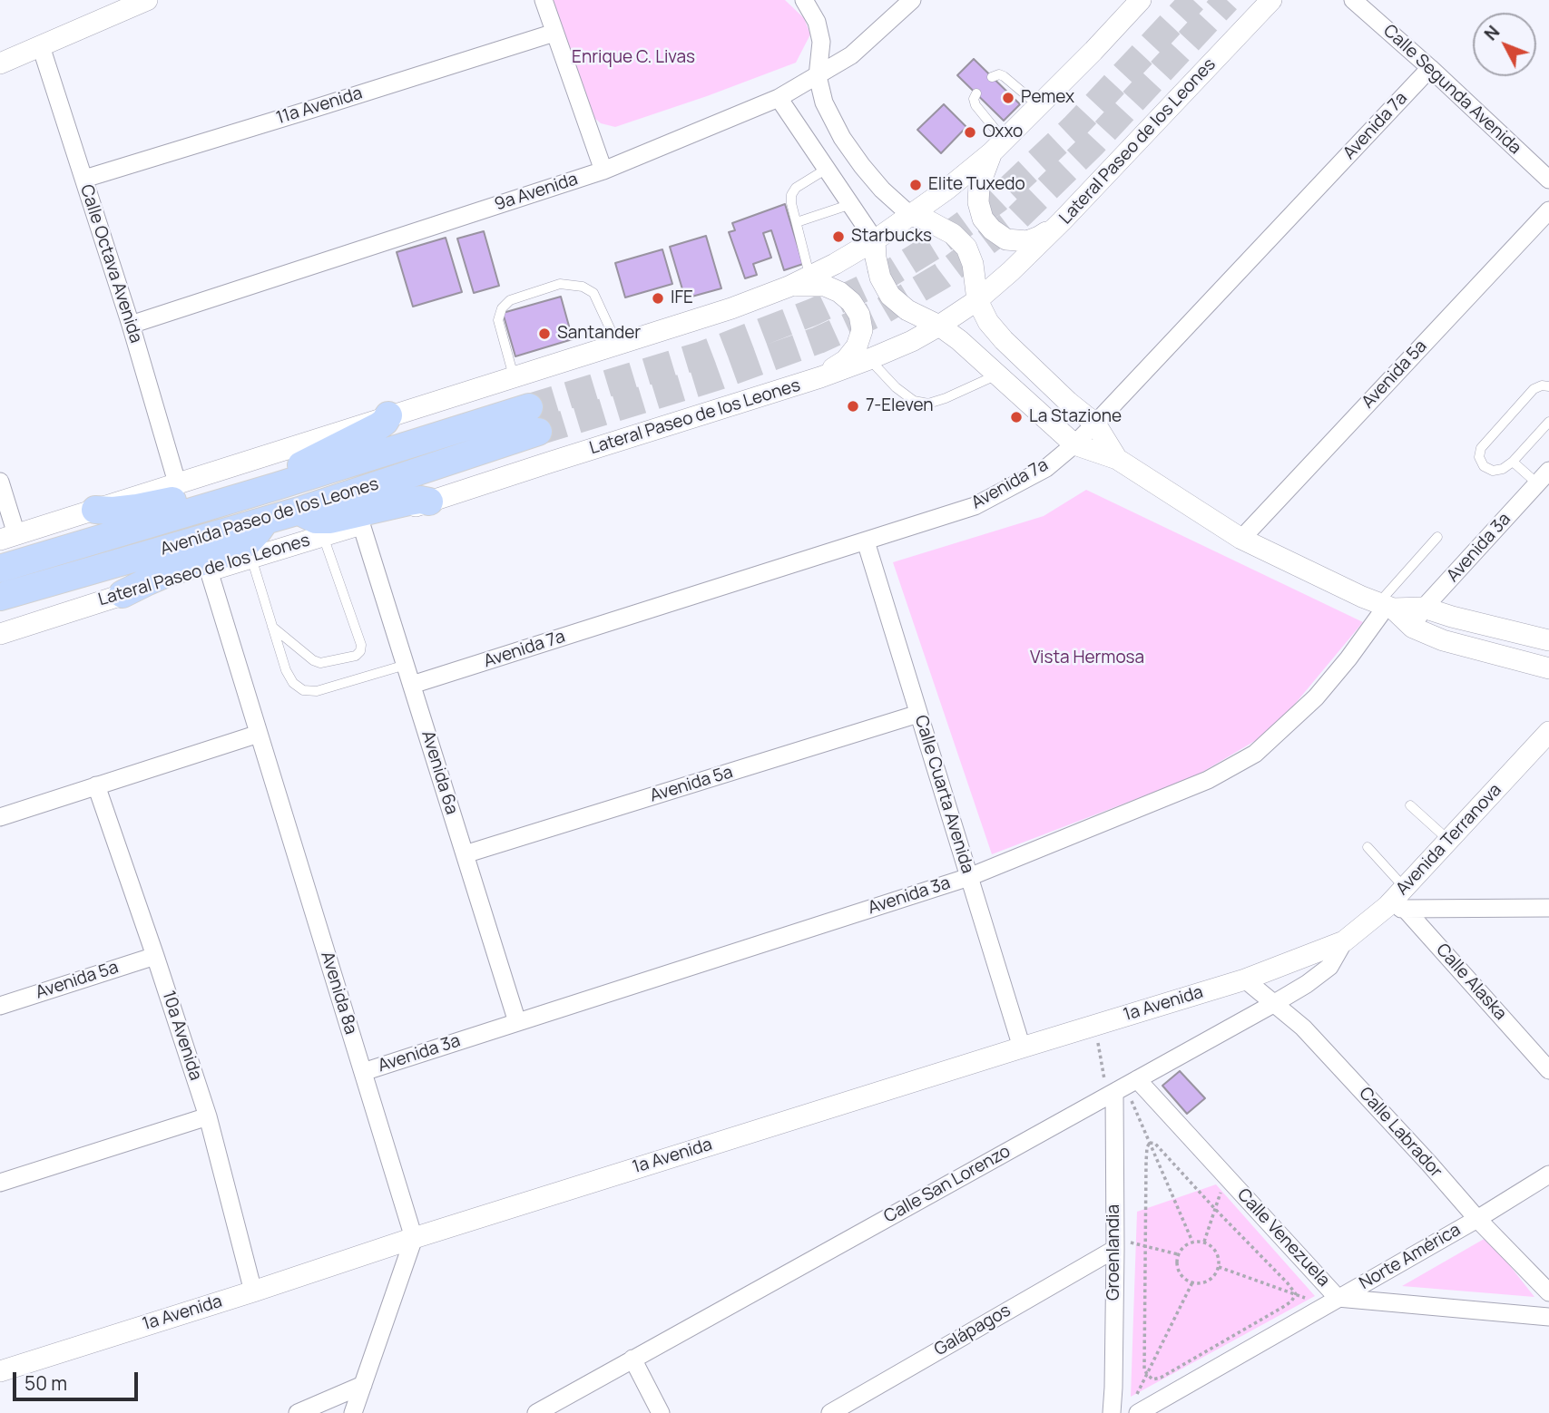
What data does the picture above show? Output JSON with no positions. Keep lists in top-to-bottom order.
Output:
{
  "streets": {
    "main road": ["Avenida Paseo de los Leones"],
    "street": [
      "Calle Segunda Avenida",
      "11a Avenida",
      "Avenida 7a",
      "Lateral Paseo de los Leones",
      "9a Avenida",
      "Calle Octava Avenida",
      "Avenida 5a",
      "Avenida 3a",
      "Avenida 6a",
      "Calle Cuarta Avenida",
      "Avenida Terranova",
      "Calle Alaska",
      "Avenida 8a",
      "1a Avenida",
      "10a Avenida",
      "Calle Labrador",
      "Calle San Lorenzo",
      "Calle Venezuela",
      "Groenlandia",
      "Norte América",
      "Galápagos"
    ]
  },
  "crossings": [
    ["Calle Segunda Avenida", "Avenida 7a"],
    ["11a Avenida", "Calle Octava Avenida"],
    ["Avenida 7a", "Avenida 6a"],
    ["Avenida 7a", "Calle Cuarta Avenida"],
    ["Lateral Paseo de los Leones", "Avenida 6a"],
    ["Lateral Paseo de los Leones", "Avenida 8a"],
    ["9a Avenida", "Calle Octava Avenida"],
    ["Avenida 5a", "Avenida 6a"],
    ["Avenida 5a", "Calle Cuarta Avenida"],
    ["Avenida 5a", "10a Avenida"],
    ["Avenida 3a", "Avenida 6a"],
    ["Avenida 3a", "Calle Cuarta Avenida"],
    ["Avenida 3a", "Avenida 8a"],
    ["Calle Cuarta Avenida", "1a Avenida"],
    ["Avenida Terranova", "Calle Alaska"],
    ["Avenida Terranova", "1a Avenida"],
    ["Avenida Terranova", "Calle San Lorenzo"],
    ["Avenida 8a", "1a Avenida"],
    ["1a Avenida", "10a Avenida"],
    ["1a Avenida", "Calle Labrador"],
    ["1a Avenida", "Calle San Lorenzo"],
    ["Calle Labrador", "Calle San Lorenzo"],
    ["Calle Labrador", "Norte América"],
    ["Calle San Lorenzo", "Calle Venezuela"],
    ["Calle San Lorenzo", "Groenlandia"],
    ["Calle Venezuela", "Groenlandia"],
    ["Calle Venezuela", "Norte América"],
    ["Groenlandia", "Galápagos"]
  ],
  "parks": ["Enrique C. Livas", "Vista Hermosa"],
  "places": [
    "Pemex",
    "Oxxo",
    "Elite Tuxedo",
    "Starbucks",
    "IFE",
    "Santander",
    "7-Eleven",
    "La Stazione"
  ],
  "scale_bar": "50 m",
  "north": "top left"
}
